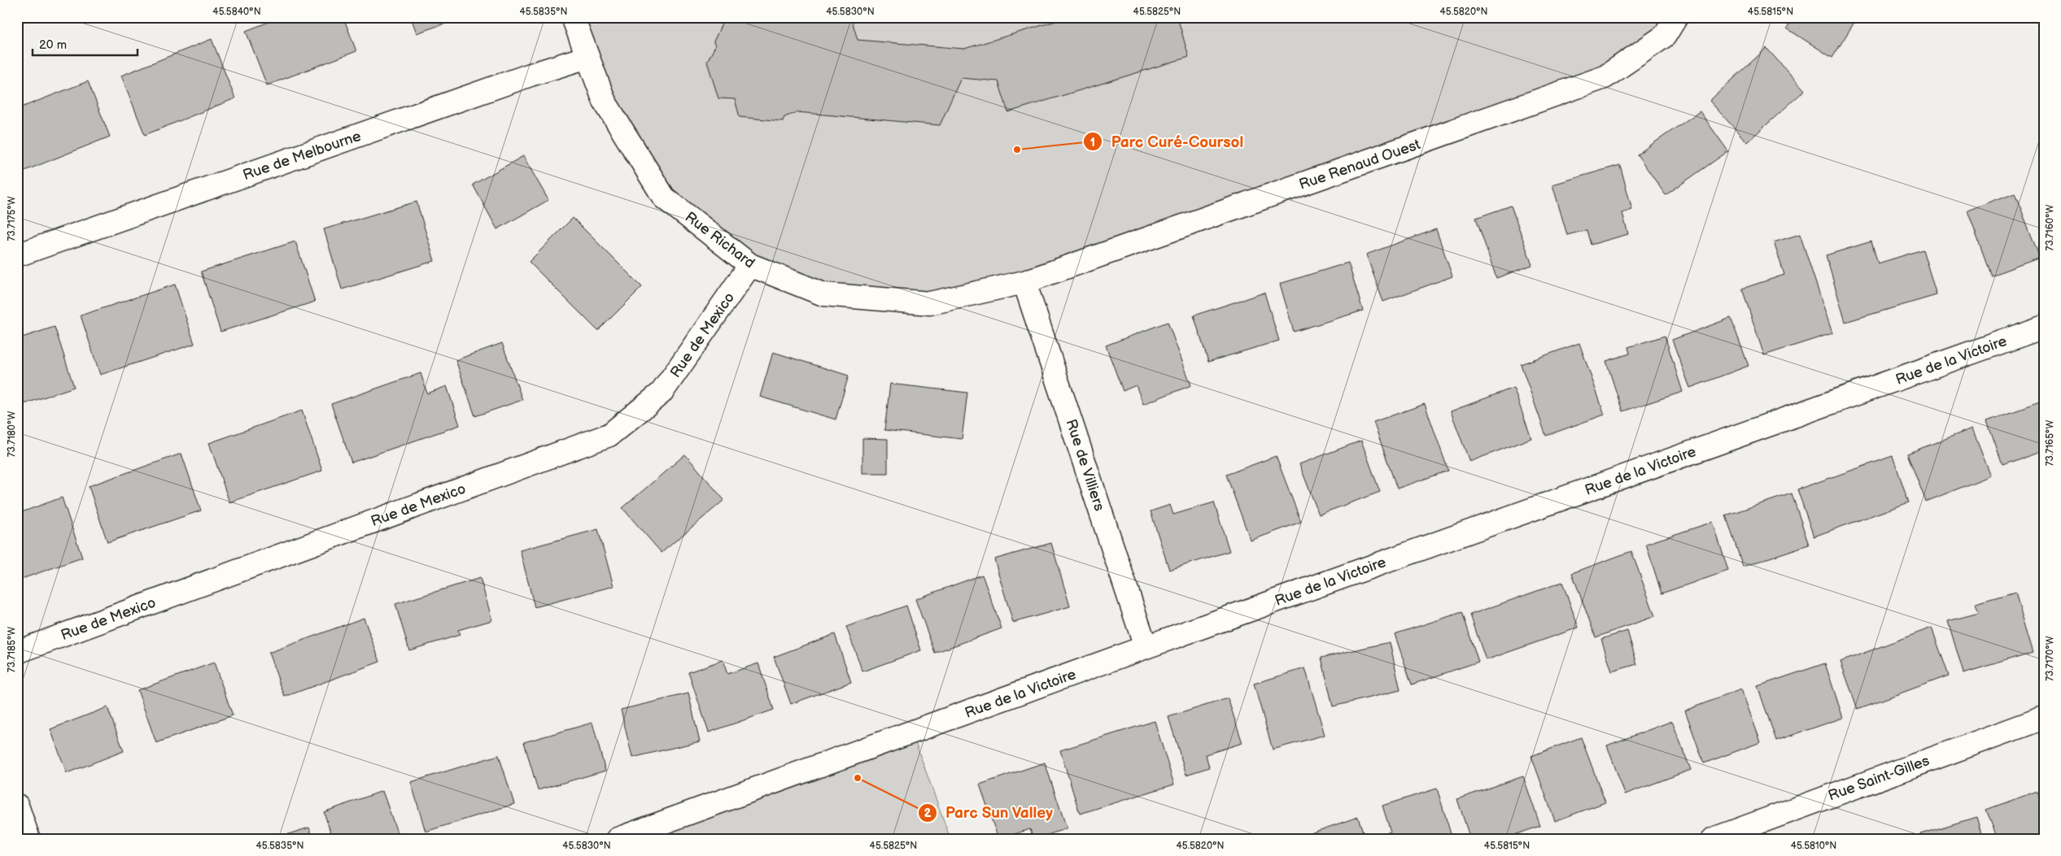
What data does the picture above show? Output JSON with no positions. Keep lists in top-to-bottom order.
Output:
{
  "streets": {
    "street": [
      "Rue de Melbourne",
      "Rue Renaud Ouest",
      "Rue Richard",
      "Rue de Mexico",
      "Rue de la Victoire",
      "Rue de Villiers",
      "Rue Saint-Gilles"
    ]
  },
  "crossings": [
    ["Rue de Melbourne", "Rue Richard"],
    ["Rue Renaud Ouest", "Rue Richard"],
    ["Rue Renaud Ouest", "Rue de Villiers"],
    ["Rue Richard", "Rue de Mexico"],
    ["Rue Richard", "Rue de Villiers"],
    ["Rue de la Victoire", "Rue de Villiers"]
  ],
  "places": ["Parc Curé-Coursol", "Parc Sun Valley"],
  "scale_bar": "20 m",
  "coordinates": [
    "45.5840°N",
    "45.5835°N",
    "45.5830°N",
    "45.5825°N",
    "45.5820°N",
    "45.5815°N",
    "73.7175°W",
    "73.7160°W",
    "73.7180°W",
    "73.7165°W",
    "73.7185°W",
    "73.7170°W",
    "45.5810°N"
  ]
}
